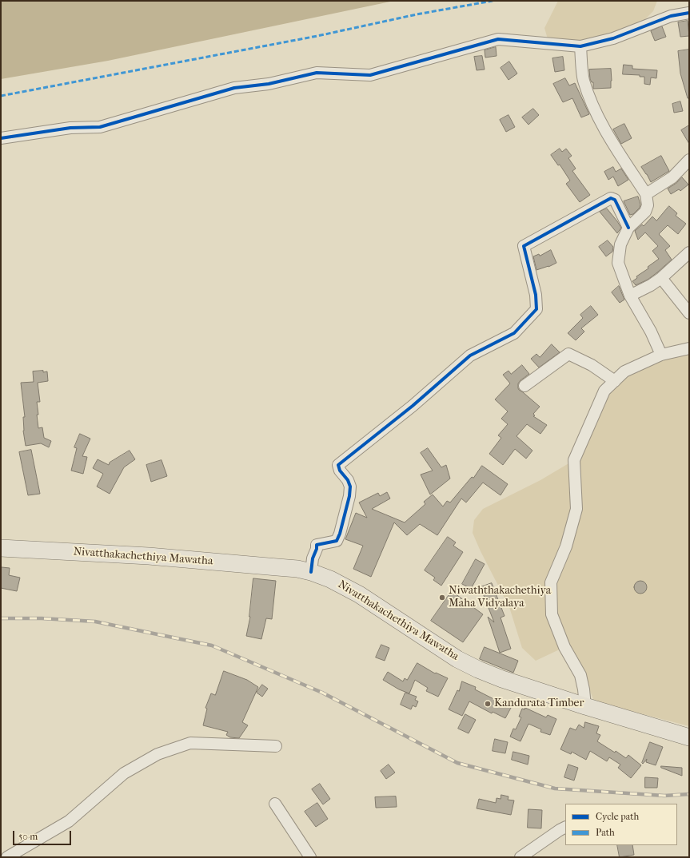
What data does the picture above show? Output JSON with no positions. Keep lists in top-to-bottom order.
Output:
{
  "streets": {
    "highway": ["Nivatthakachethiya Mawatha"]
  },
  "places": ["Niwaththakachethiya Maha Vidyalaya", "Kandurata Timber"],
  "legend": ["Cycle path", "Path"],
  "scale_bar": "50 m"
}
